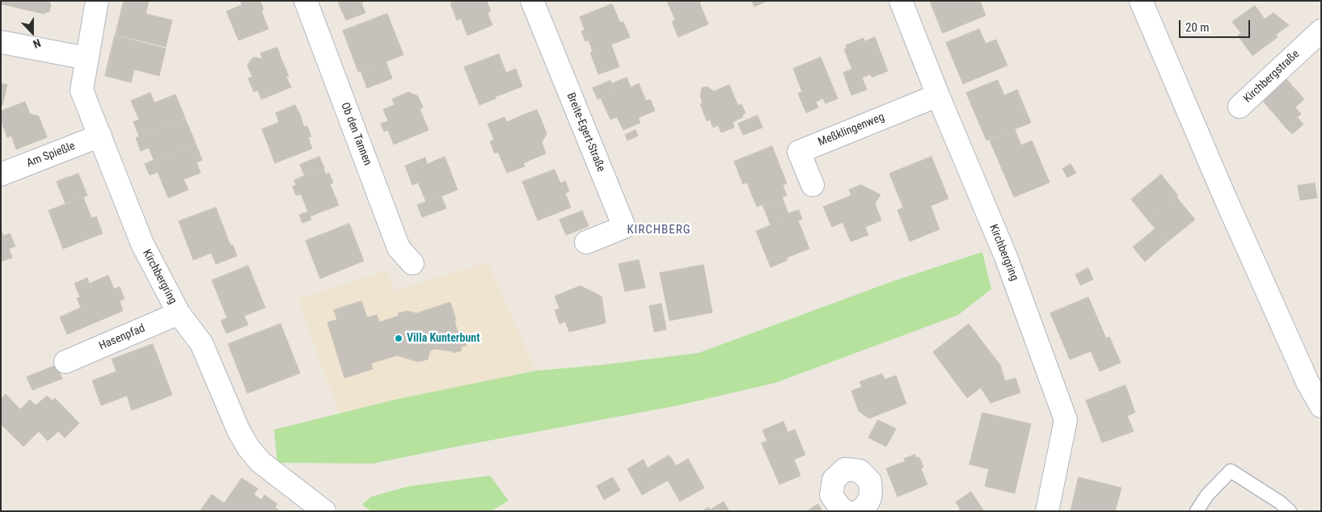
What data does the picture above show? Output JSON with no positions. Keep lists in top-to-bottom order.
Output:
{
  "streets": {
    "street": [
      "Kirchbergstraße",
      "Meßklingenweg",
      "Breite-Egert-Straße",
      "Ob den Tannen",
      "Am Spießle",
      "Kirchbergring",
      "Hasenpfad"
    ]
  },
  "crossings": [
    ["Meßklingenweg", "Kirchbergring"],
    ["Am Spießle", "Kirchbergring"],
    ["Kirchbergring", "Hasenpfad"]
  ],
  "districts": ["KIRCHBERG"],
  "places": ["Villa Kunterbunt"],
  "scale_bar": "20 m",
  "north": "bottom"
}
